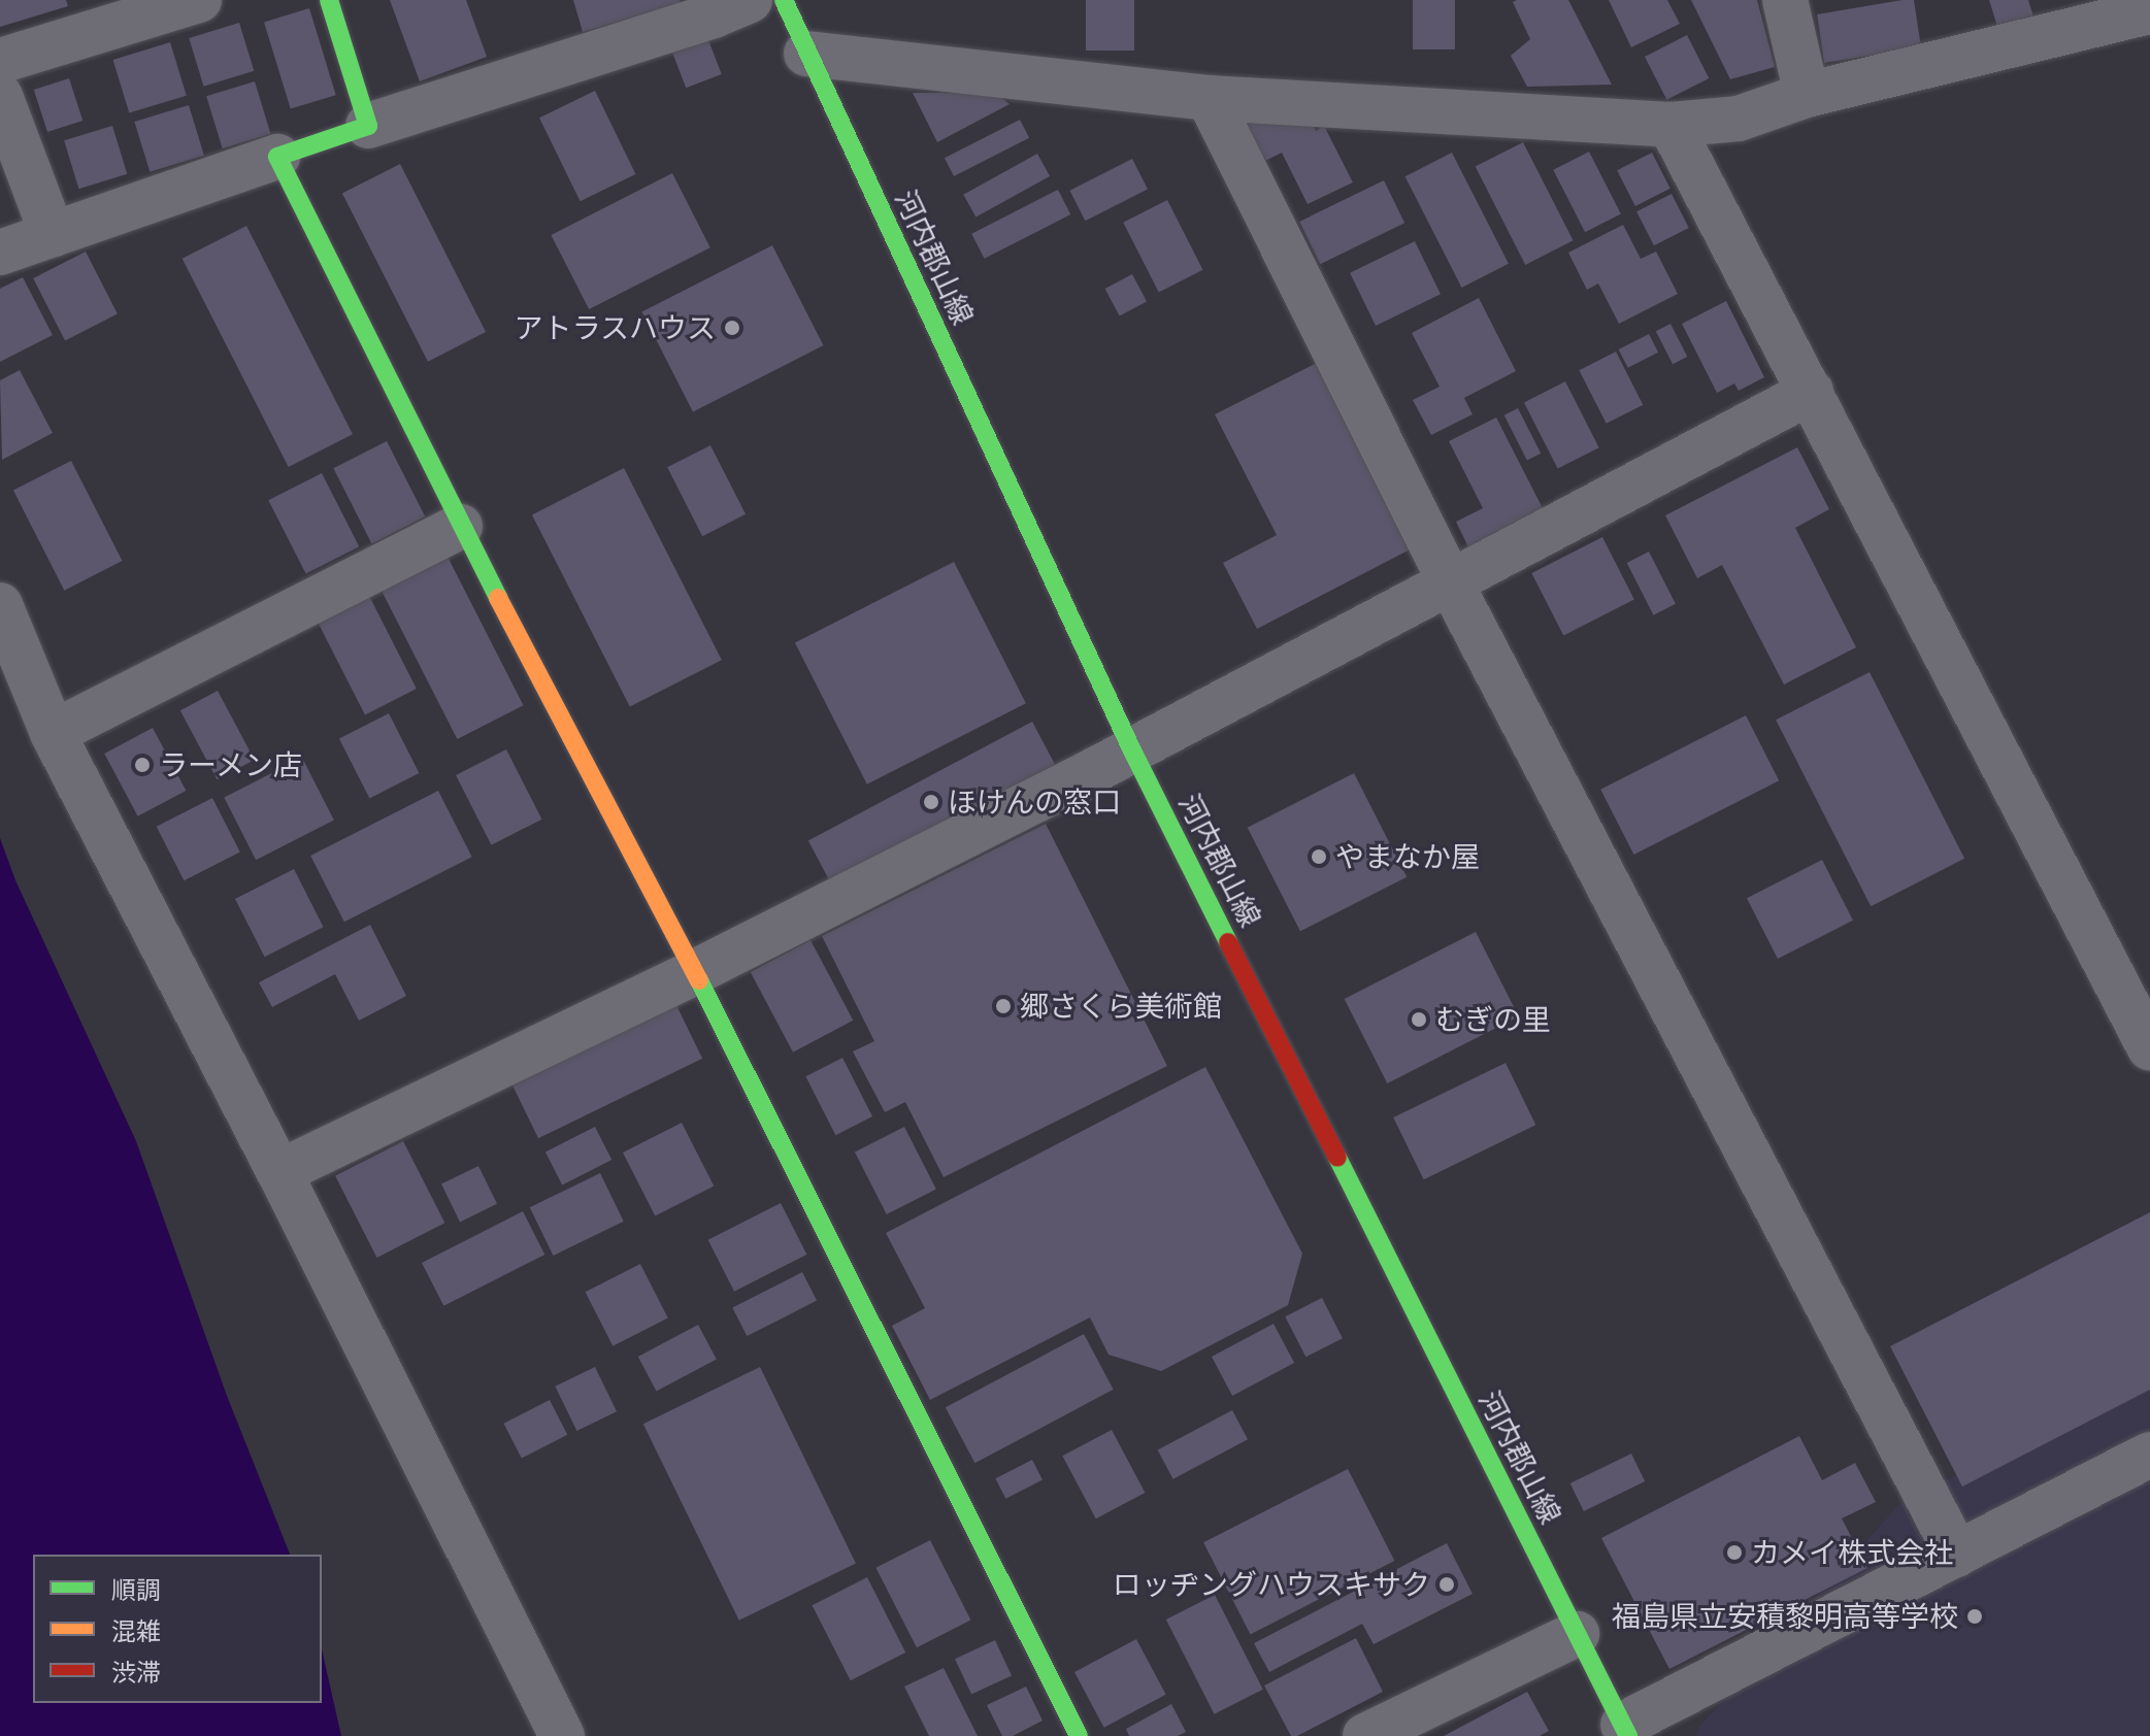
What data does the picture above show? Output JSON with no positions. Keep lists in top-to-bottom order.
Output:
{
  "streets": {
    "street": ["河内郡山線"]
  },
  "places": [
    "アトラスハウス",
    "ラーメン店",
    "ほけんの窓口",
    "やまなか屋",
    "郷さくら美術館",
    "むぎの里",
    "カメイ株式会社",
    "ロッヂングハウスキサク",
    "福島県立安積黎明高等学校"
  ],
  "legend": ["順調", "混雑", "渋滞"]
}
